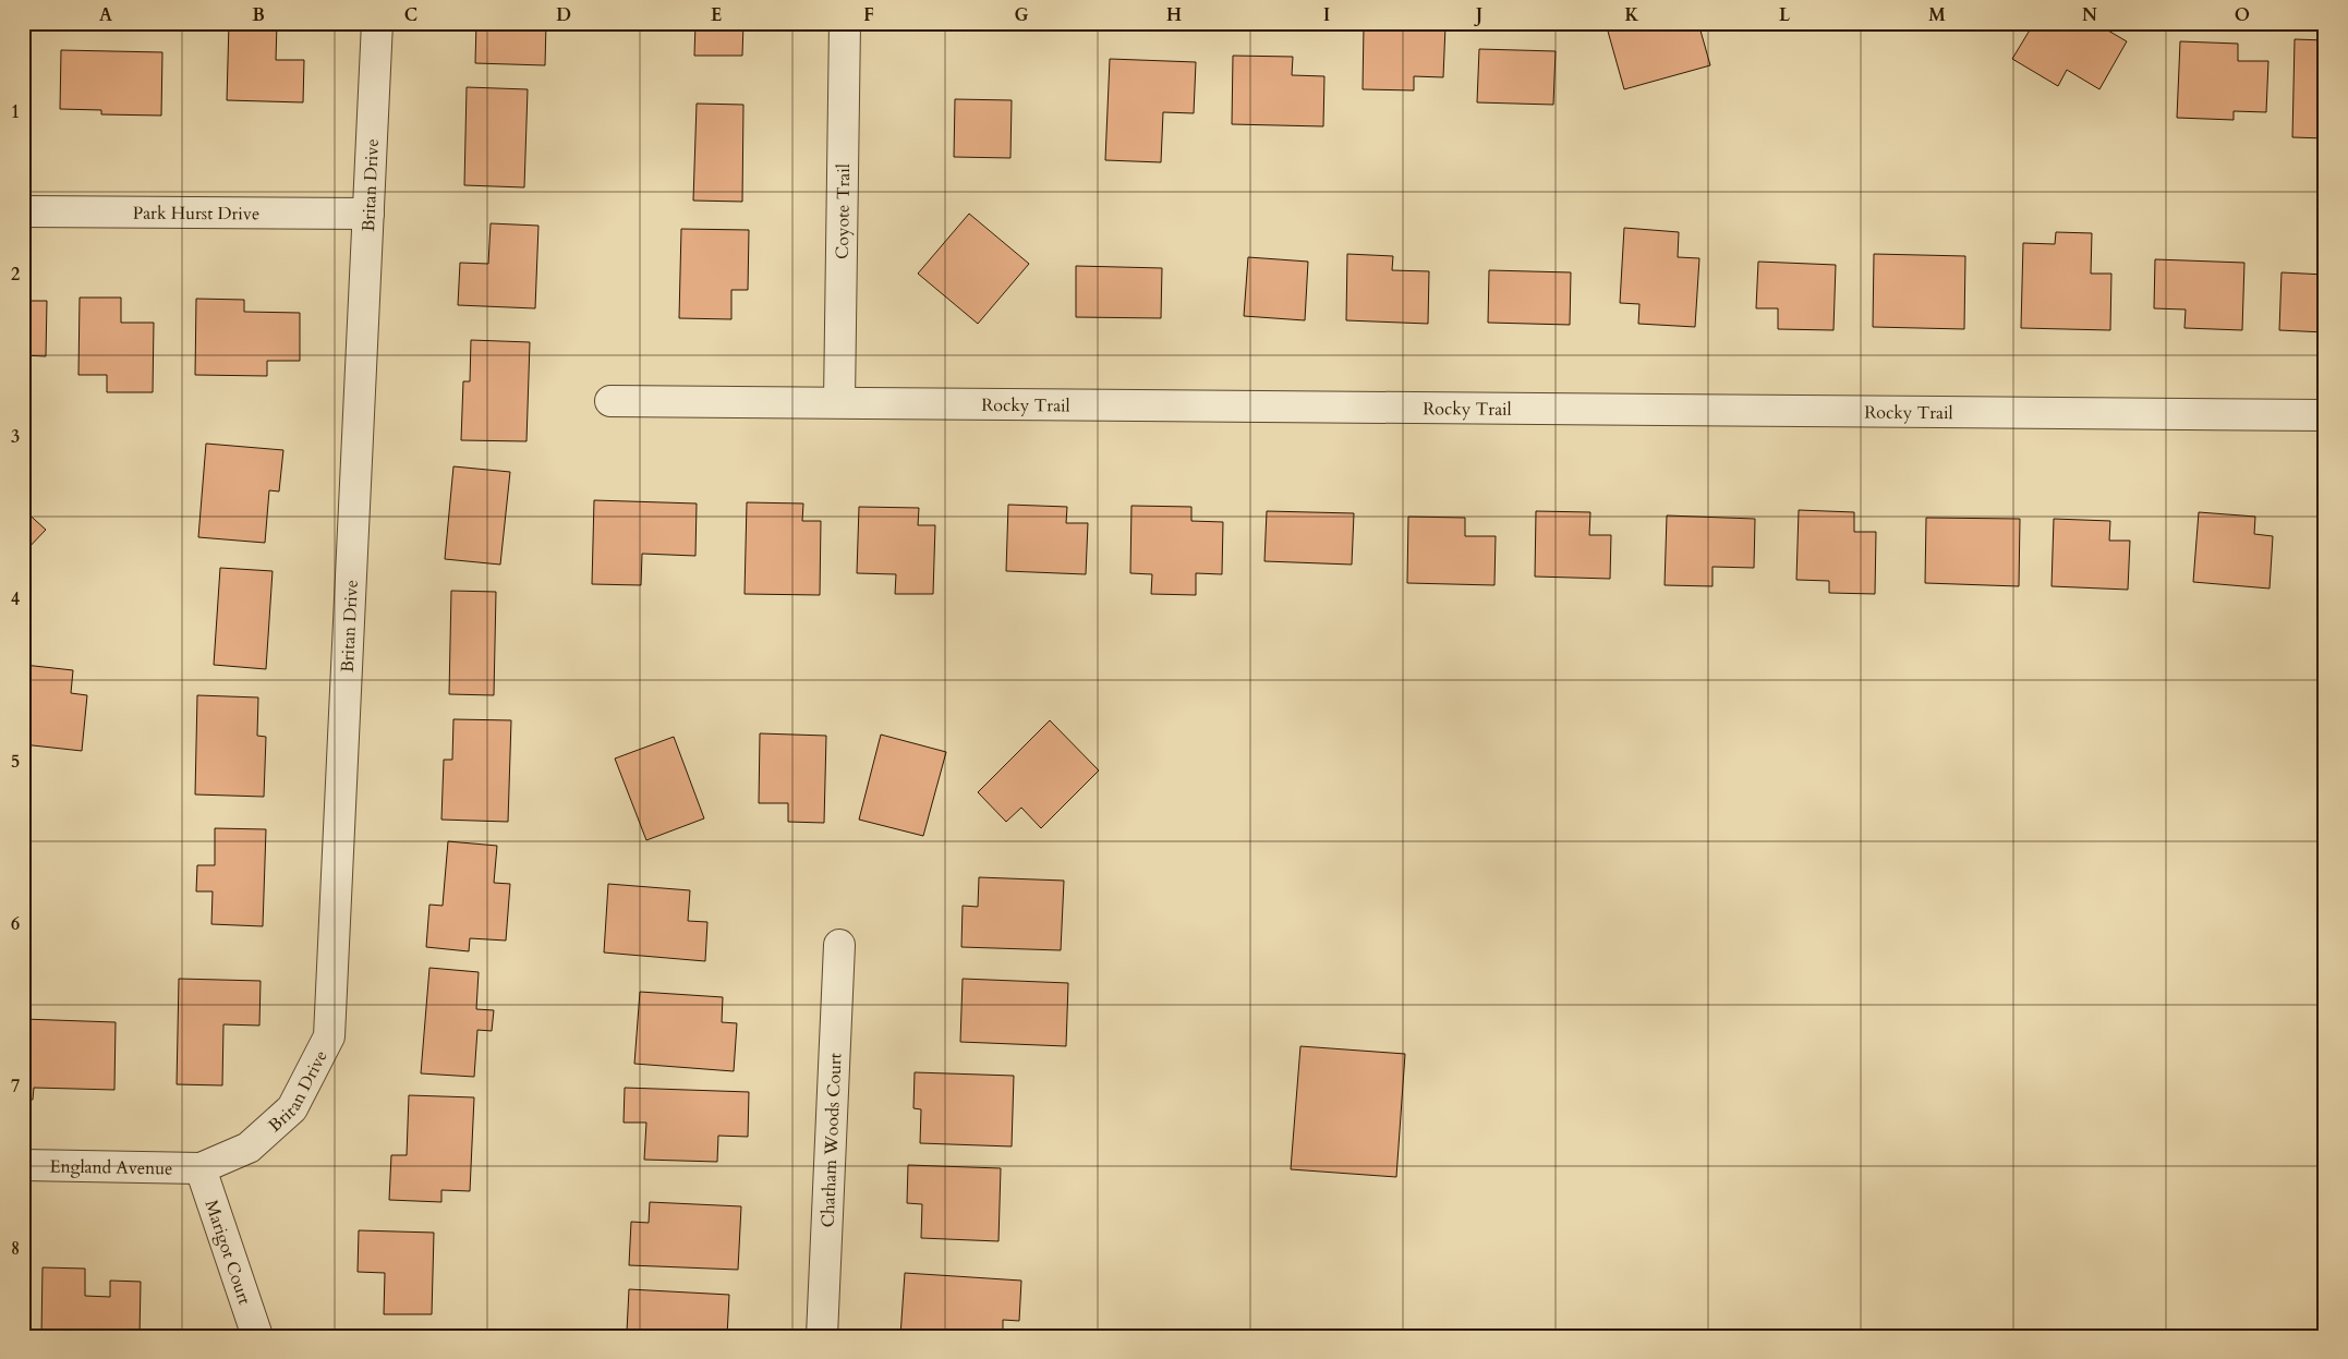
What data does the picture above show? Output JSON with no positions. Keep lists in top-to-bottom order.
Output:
{
  "streets": {
    "street": [
      "Britan Drive",
      "Park Hurst Drive",
      "Coyote Trail",
      "Rocky Trail",
      "Chatham Woods Court",
      "England Avenue",
      "Marigot Court"
    ]
  },
  "crossings": [
    ["Britan Drive", "Park Hurst Drive"],
    ["Britan Drive", "England Avenue"],
    ["Britan Drive", "Marigot Court"],
    ["Coyote Trail", "Rocky Trail"],
    ["England Avenue", "Marigot Court"]
  ],
  "grid": {
    "columns": [
      "A",
      "B",
      "C",
      "D",
      "E",
      "F",
      "G",
      "H",
      "I",
      "J",
      "K",
      "L",
      "M",
      "N",
      "O"
    ],
    "rows": [
      "1",
      "2",
      "3",
      "4",
      "5",
      "6",
      "7",
      "8"
    ]
  }
}
